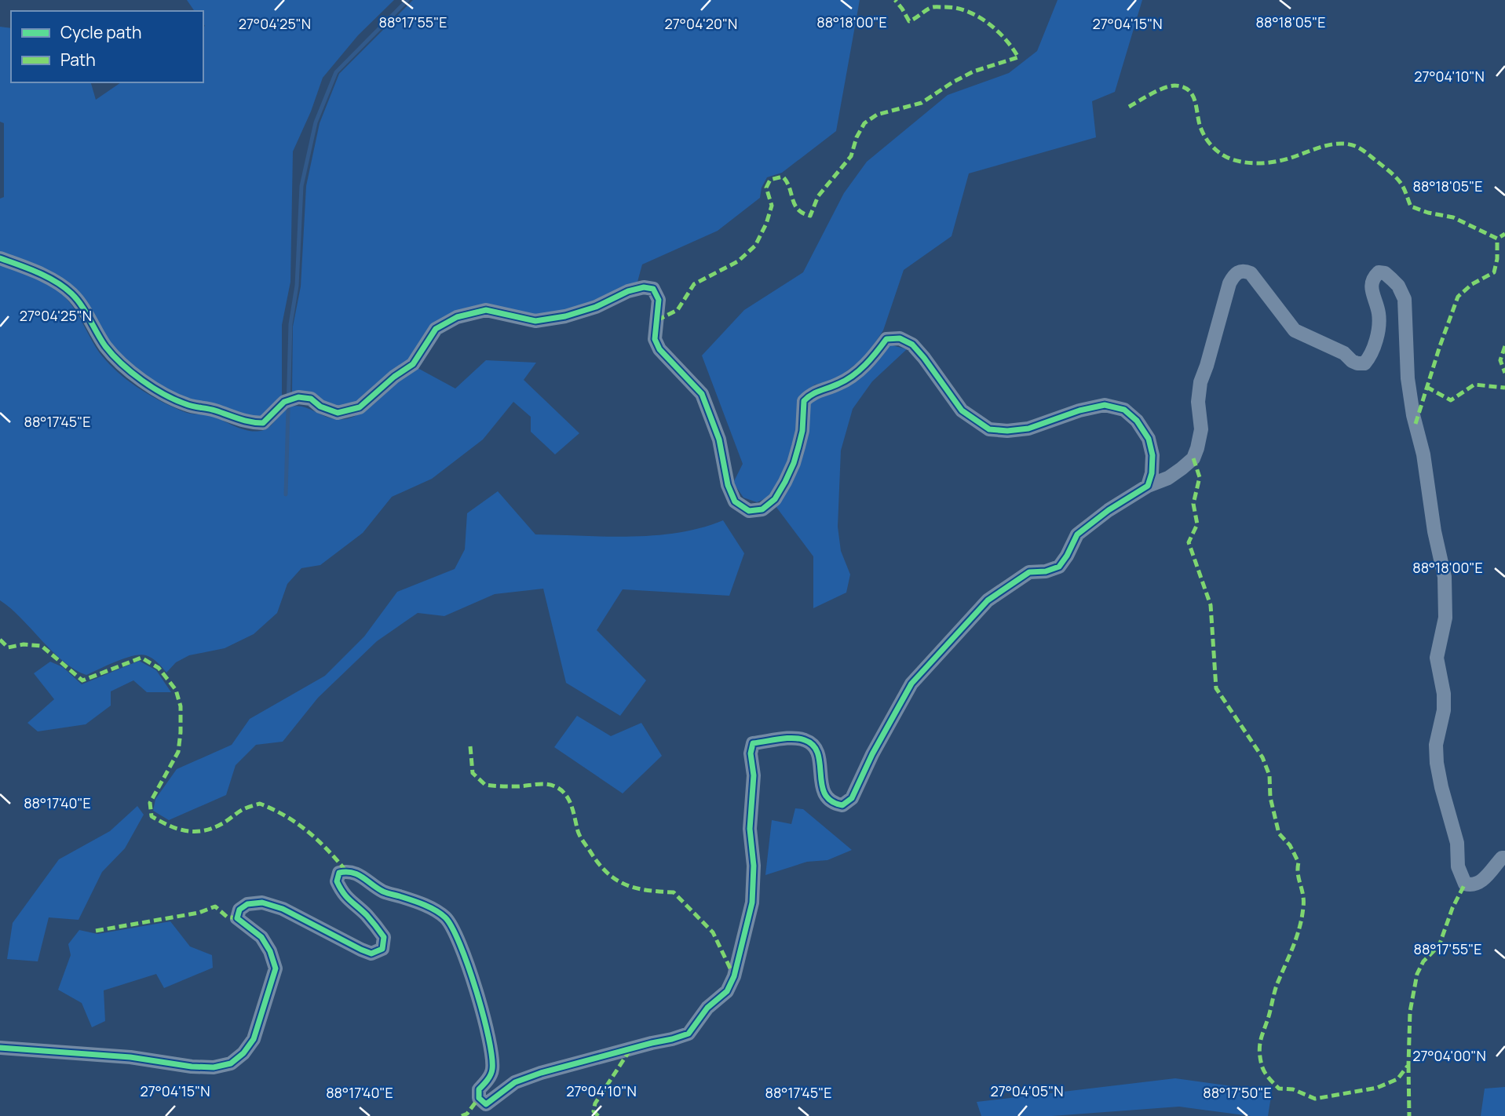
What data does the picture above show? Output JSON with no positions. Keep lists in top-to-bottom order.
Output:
{
  "legend": ["Cycle path", "Path"],
  "coordinates": [
    "88°18'05\"E",
    "88°17'55\"E",
    "88°18'00\"E",
    "27°04'25\"N",
    "27°04'20\"N",
    "27°04'15\"N",
    "27°04'10\"N",
    "88°17'45\"E",
    "88°17'40\"E",
    "27°04'00\"N",
    "27°04'05\"N",
    "88°17'50\"E"
  ]
}
